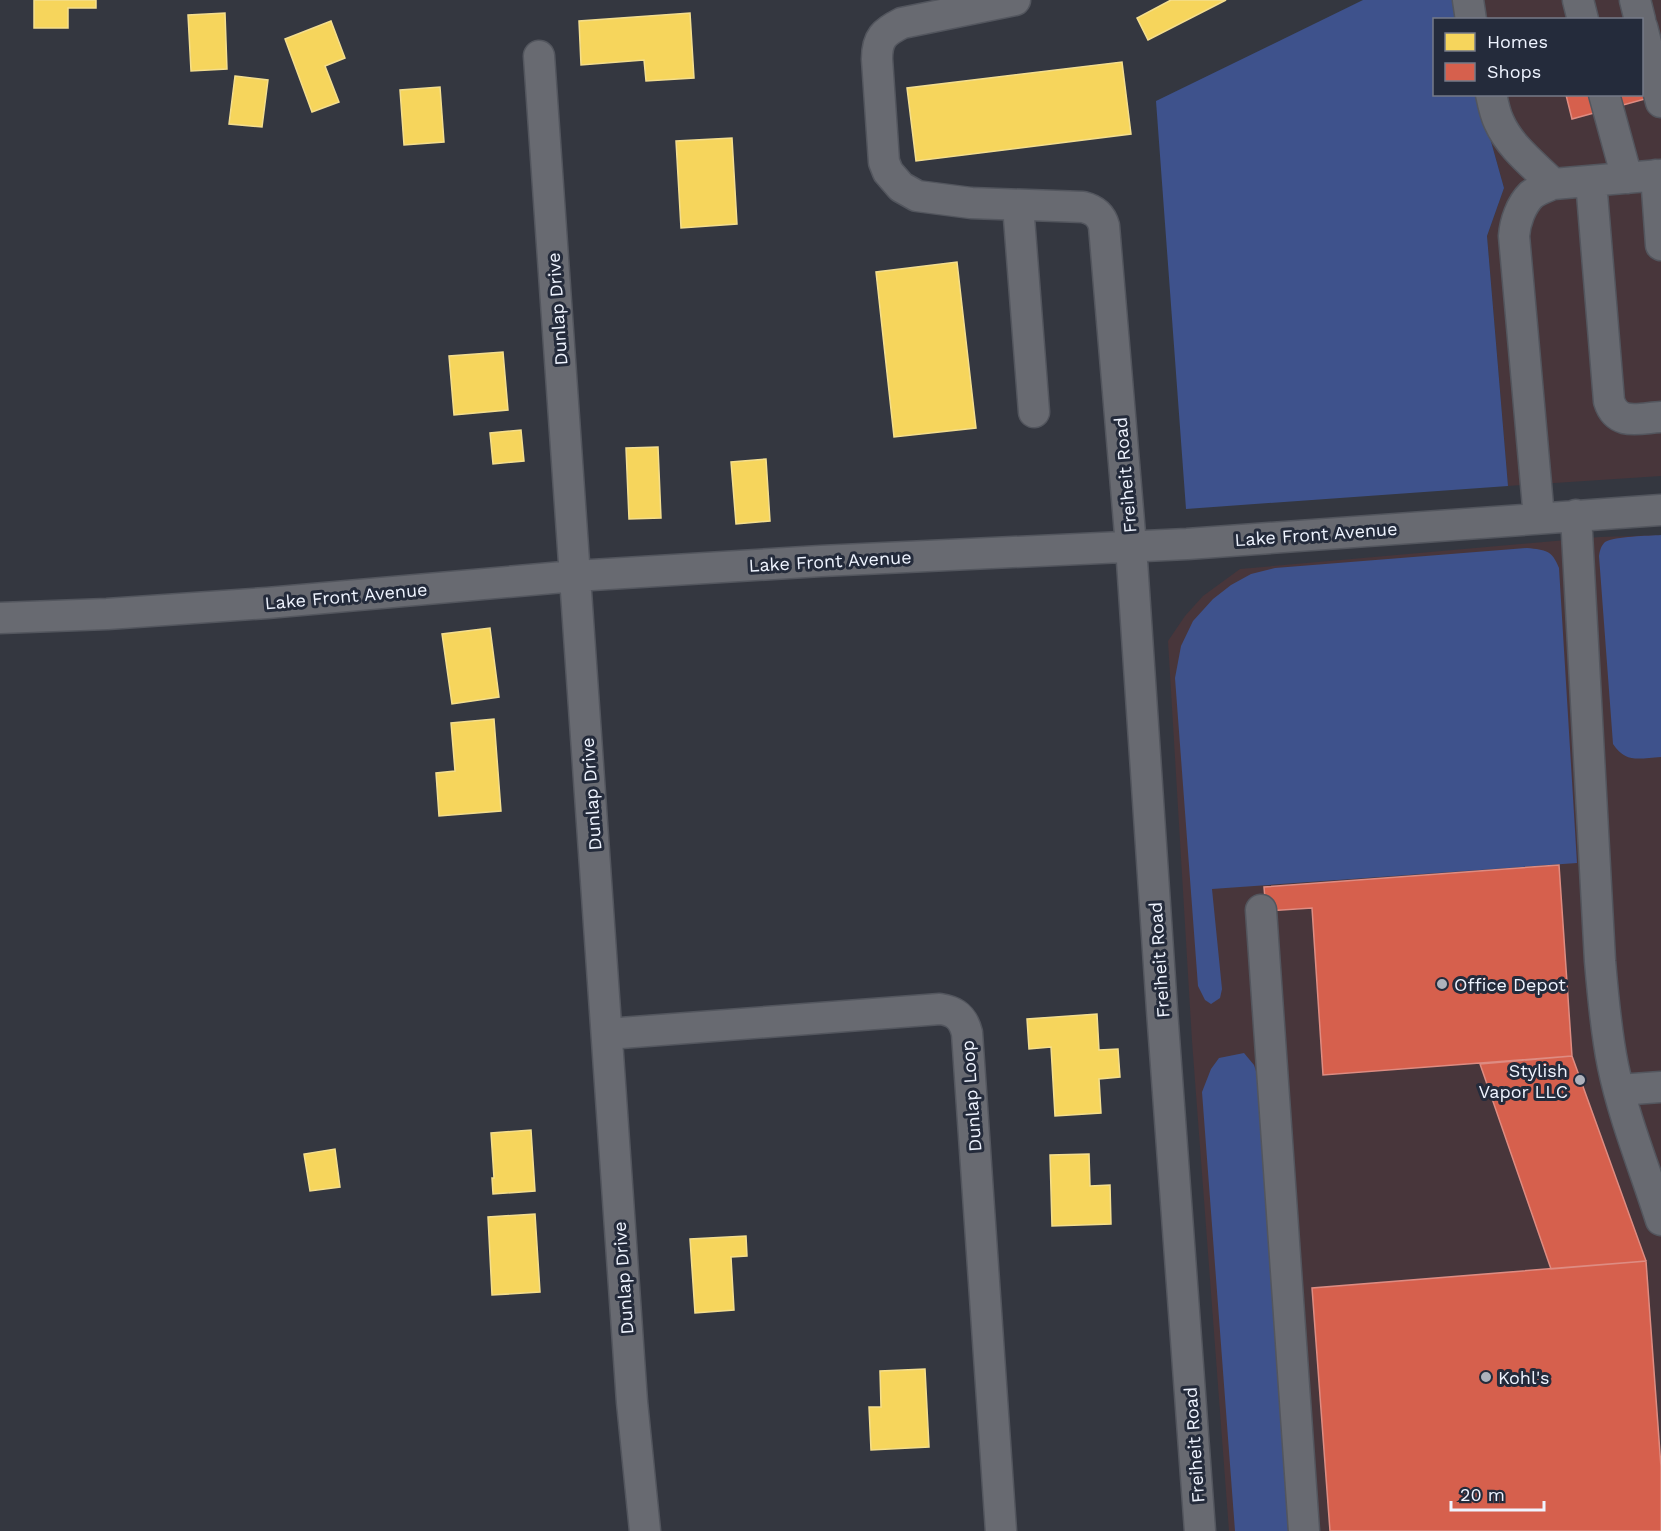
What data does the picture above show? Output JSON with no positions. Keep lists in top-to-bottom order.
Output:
{
  "streets": {
    "street": [
      "Dunlap Drive",
      "Freiheit Road",
      "Lake Front Avenue",
      "Dunlap Loop"
    ]
  },
  "crossings": [
    ["Dunlap Drive", "Lake Front Avenue"],
    ["Dunlap Drive", "Dunlap Loop"],
    ["Freiheit Road", "Lake Front Avenue"]
  ],
  "places": ["Office Depot", "Stylish Vapor LLC", "Kohl's"],
  "legend": ["Homes", "Shops"],
  "scale_bar": "20 m"
}
